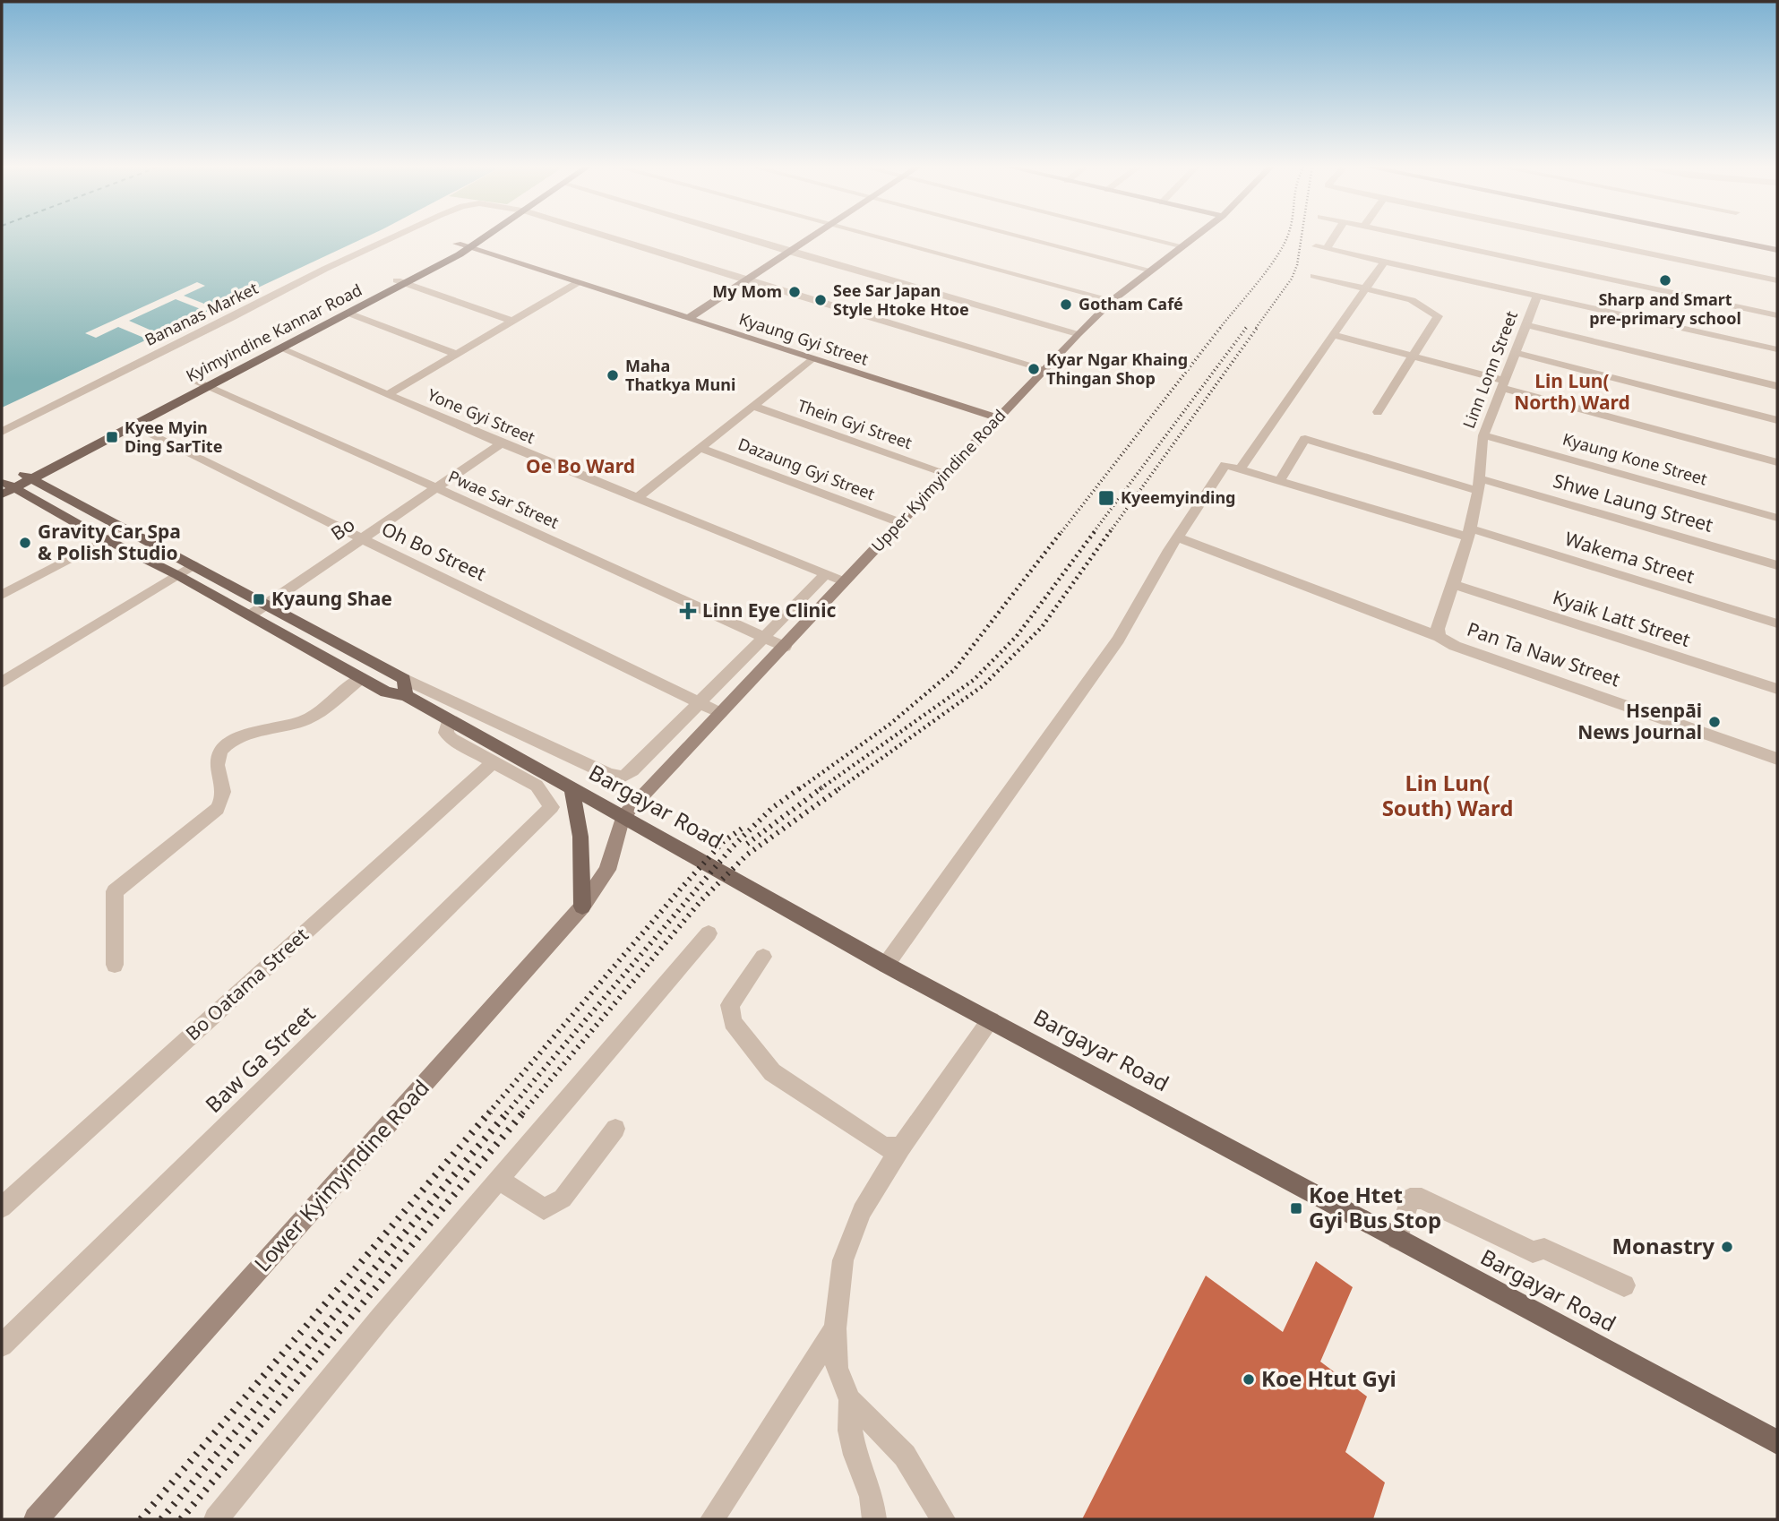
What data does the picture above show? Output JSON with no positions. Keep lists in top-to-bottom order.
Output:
{
  "streets": {
    "main road": [
      "Kyimyindine Kannar Road",
      "Kyaung Gyi Street",
      "Upper Kyimyindine Road",
      "Bargayar Road",
      "Lower Kyimyindine Road"
    ],
    "street": [
      "Bananas Market",
      "Linn Lonn Street",
      "Yone Gyi Street",
      "Thein Gyi Street",
      "Kyaung Kone Street",
      "Dazaung Gyi Street",
      "Pwae Sar Street",
      "Shwe Laung Street",
      "Bo",
      "Oh Bo Street",
      "Wakema Street",
      "Kyaik Latt Street",
      "Pan Ta Naw Street",
      "Bo Oatama Street",
      "Baw Ga Street"
    ]
  },
  "crossings": [
    ["Bananas Market", "Upper Kyimyindine Road"],
    ["Kyimyindine Kannar Road", "Kyaung Gyi Street"],
    ["Kyimyindine Kannar Road", "Yone Gyi Street"],
    ["Kyimyindine Kannar Road", "Pwae Sar Street"],
    ["Kyimyindine Kannar Road", "Oh Bo Street"],
    ["Kyimyindine Kannar Road", "Bargayar Road"],
    ["Kyaung Gyi Street", "Upper Kyimyindine Road"],
    ["Linn Lonn Street", "Kyaung Kone Street"],
    ["Linn Lonn Street", "Shwe Laung Street"],
    ["Linn Lonn Street", "Wakema Street"],
    ["Linn Lonn Street", "Kyaik Latt Street"],
    ["Linn Lonn Street", "Pan Ta Naw Street"],
    ["Yone Gyi Street", "Upper Kyimyindine Road"],
    ["Yone Gyi Street", "Bo"],
    ["Thein Gyi Street", "Upper Kyimyindine Road"],
    ["Dazaung Gyi Street", "Upper Kyimyindine Road"],
    ["Upper Kyimyindine Road", "Pwae Sar Street"],
    ["Upper Kyimyindine Road", "Oh Bo Street"],
    ["Upper Kyimyindine Road", "Bargayar Road"],
    ["Upper Kyimyindine Road", "Lower Kyimyindine Road"],
    ["Pwae Sar Street", "Bo"],
    ["Shwe Laung Street", "Wakema Street"],
    ["Bo", "Oh Bo Street"],
    ["Bo", "Bargayar Road"],
    ["Bargayar Road", "Lower Kyimyindine Road"],
    ["Bo Oatama Street", "Baw Ga Street"]
  ],
  "districts": ["Lin Lun( North) Ward", "Oe Bo Ward", "Lin Lun( South) Ward"],
  "places": {
    "other": [
      "Sharp and Smart pre-primary school",
      "My Mom",
      "See Sar Japan Style Htoke Htoe",
      "Gotham Café",
      "Kyar Ngar Khaing Thingan Shop",
      "Maha Thatkya Muni",
      "Gravity Car Spa & Polish Studio",
      "Hsenpāi News Journal",
      "Monastry",
      "Koe Htut Gyi"
    ],
    "transit": [
      "Kyee Myin Ding SarTite",
      "Kyeemyinding",
      "Kyaung Shae",
      "Koe Htet Gyi Bus Stop"
    ],
    "health": ["Linn Eye Clinic"]
  }
}
